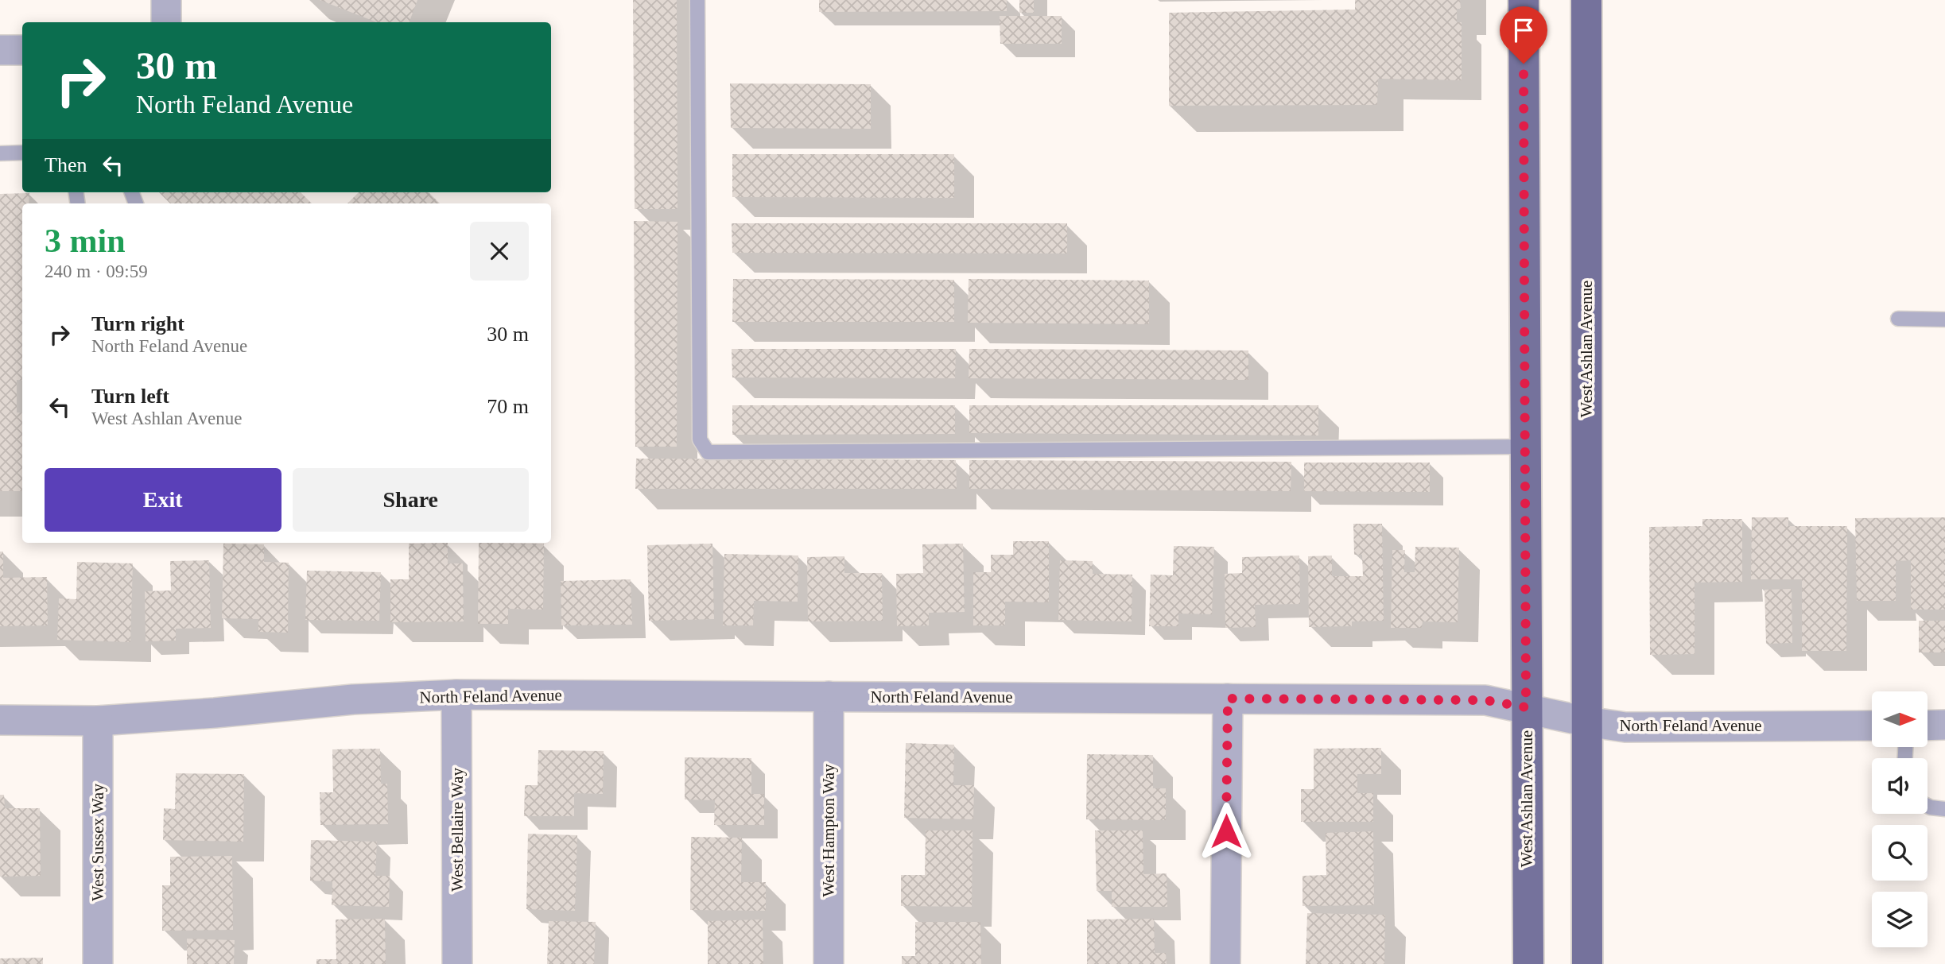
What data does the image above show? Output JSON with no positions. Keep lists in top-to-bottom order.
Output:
{
  "streets": {
    "main road": ["West Ashlan Avenue"],
    "street": [
      "North Feland Avenue",
      "West Bellaire Way",
      "West Hampton Way",
      "West Sussex Way"
    ]
  },
  "crossings": [
    ["West Ashlan Avenue", "North Feland Avenue"],
    ["North Feland Avenue", "West Bellaire Way"],
    ["North Feland Avenue", "West Hampton Way"],
    ["North Feland Avenue", "West Sussex Way"]
  ],
  "north": "right",
  "page": {
    "turn": ["30 m", "North Feland Avenue"],
    "then": "Then",
    "heading": ["3 min", "240 m · 09:59"],
    "list": [
      {
        "name": "Turn right",
        "note": "North Feland Avenue",
        "value": "30 m"
      },
      {
        "name": "Turn left",
        "note": "West Ashlan Avenue",
        "value": "70 m"
      }
    ],
    "buttons": ["Exit", "Share"]
  }
}
